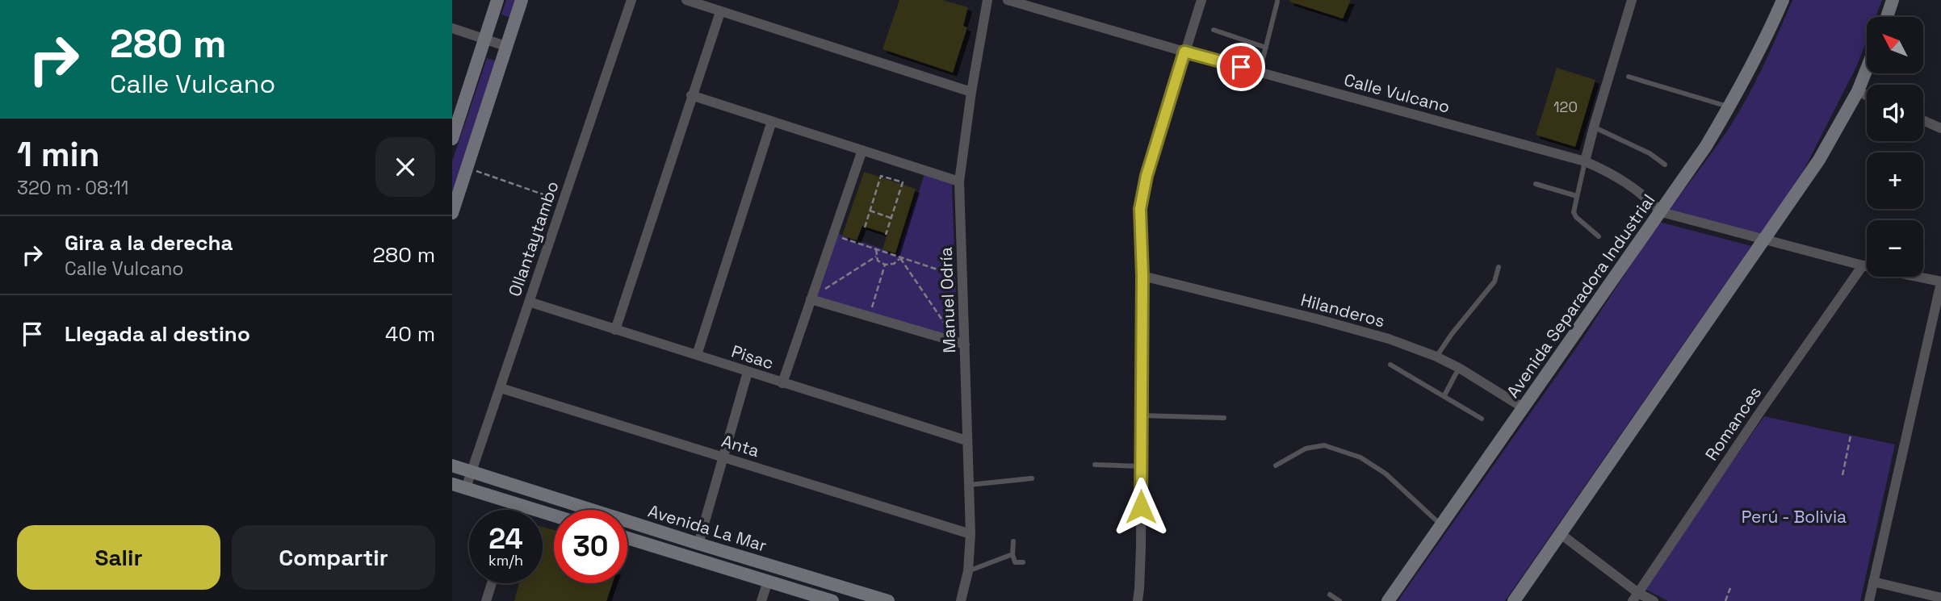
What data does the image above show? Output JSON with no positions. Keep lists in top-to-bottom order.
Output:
{
  "streets": {
    "main road": ["Avenida Separadora Industrial", "Avenida La Mar"],
    "street": [
      "Calle Vulcano",
      "Ollantaytambo",
      "Manuel Odría",
      "Hilanderos",
      "Pisac",
      "Romances",
      "Anta"
    ]
  },
  "crossings": [
    ["Calle Vulcano", "Avenida Separadora Industrial"],
    ["Calle Vulcano", "Romances"],
    ["Ollantaytambo", "Pisac"],
    ["Ollantaytambo", "Anta"],
    ["Ollantaytambo", "Avenida La Mar"],
    ["Avenida Separadora Industrial", "Hilanderos"],
    ["Manuel Odría", "Pisac"],
    ["Manuel Odría", "Anta"]
  ],
  "parks": ["Perú - Bolivia"],
  "house_numbers": ["120"],
  "north": "top left",
  "page": {
    "turn": ["280 m", "Calle Vulcano"],
    "map_buttons": ["+", "−"],
    "heading": ["1 min", "320 m · 08:11"],
    "list": [
      {
        "name": "Gira a la derecha",
        "note": "Calle Vulcano",
        "value": "280 m"
      },
      {
        "name": "Llegada al destino",
        "value": "40 m"
      }
    ],
    "speed": "24 km/h",
    "limit": "30",
    "buttons": ["Salir", "Compartir"]
  }
}
